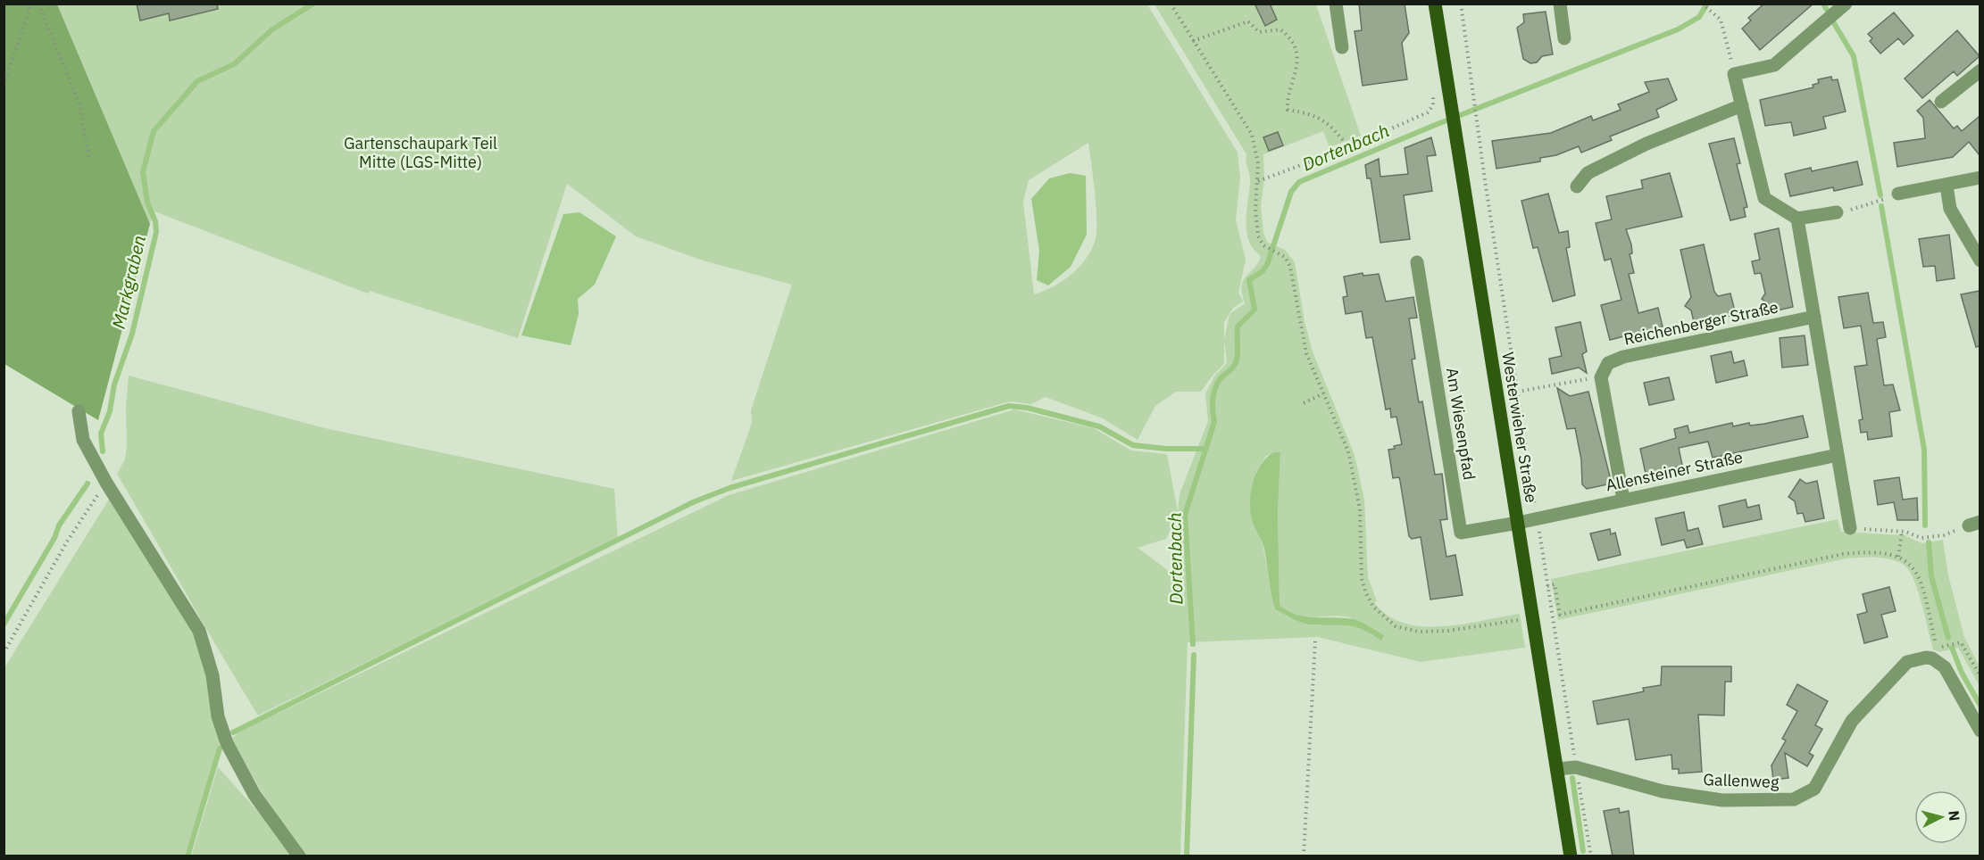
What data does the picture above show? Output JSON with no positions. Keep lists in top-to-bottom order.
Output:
{
  "streets": {
    "main road": ["Westerwieher Straße"],
    "street": [
      "Reichenberger Straße",
      "Am Wiesenpfad",
      "Allensteiner Straße",
      "Gallenweg"
    ]
  },
  "crossings": [
    ["Am Wiesenpfad", "Westerwieher Straße"],
    ["Am Wiesenpfad", "Allensteiner Straße"],
    ["Westerwieher Straße", "Allensteiner Straße"],
    ["Westerwieher Straße", "Gallenweg"]
  ],
  "water": ["Dortenbach", "Markgraben"],
  "parks": ["Gartenschaupark Teil Mitte (LGS-Mitte)"],
  "north": "right"
}
